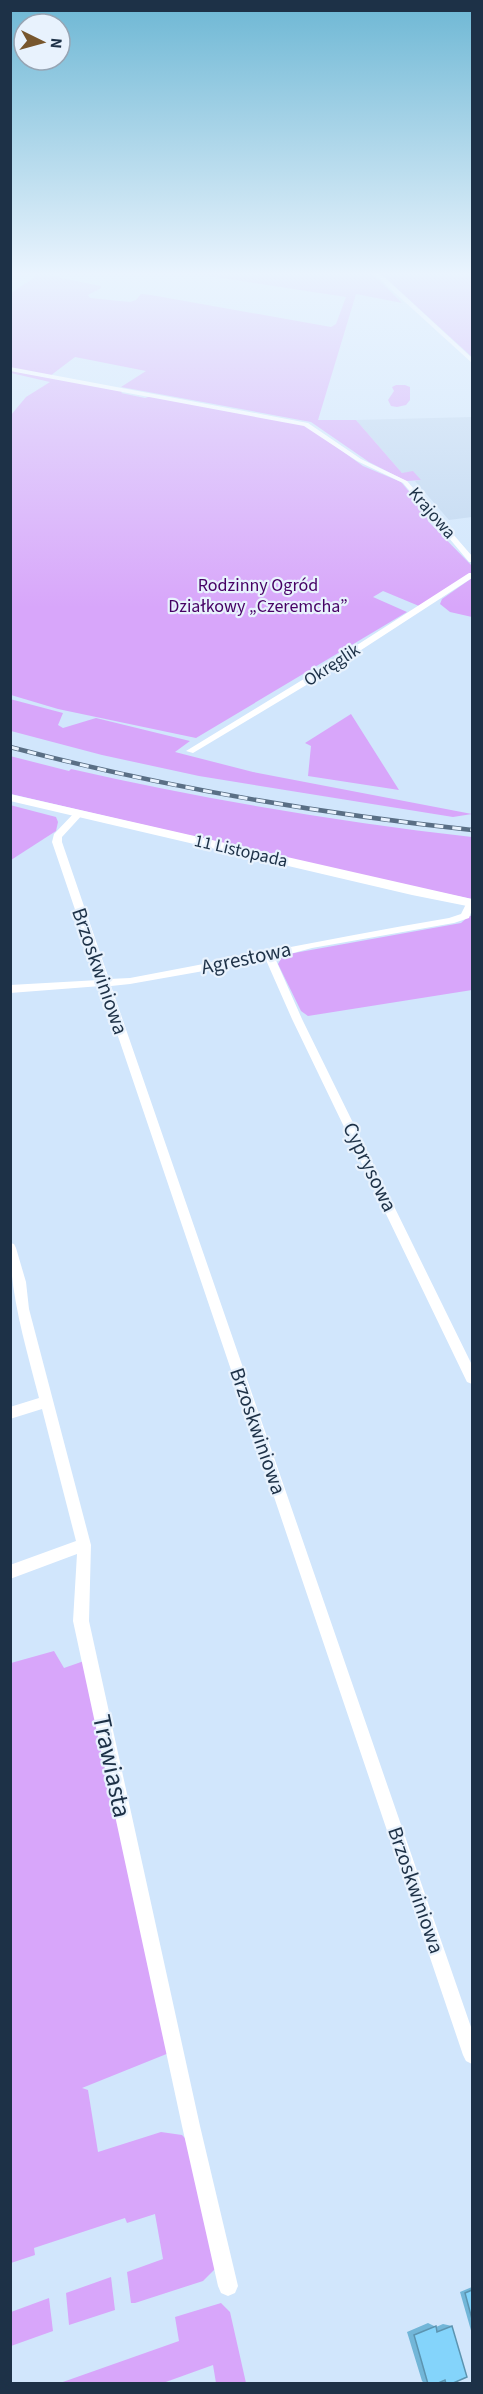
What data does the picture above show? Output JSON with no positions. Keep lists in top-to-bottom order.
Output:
{
  "streets": {
    "street": [
      "Krajowa",
      "Okręglik",
      "11 Listopada",
      "Agrestowa",
      "Brzoskwiniowa",
      "Cyprysowa",
      "Trawiasta"
    ]
  },
  "crossings": [
    ["11 Listopada", "Agrestowa"],
    ["11 Listopada", "Brzoskwiniowa"],
    ["Agrestowa", "Brzoskwiniowa"],
    ["Agrestowa", "Cyprysowa"]
  ],
  "parks": ["Rodzinny Ogród Działkowy „Czeremcha”"],
  "north": "right"
}
